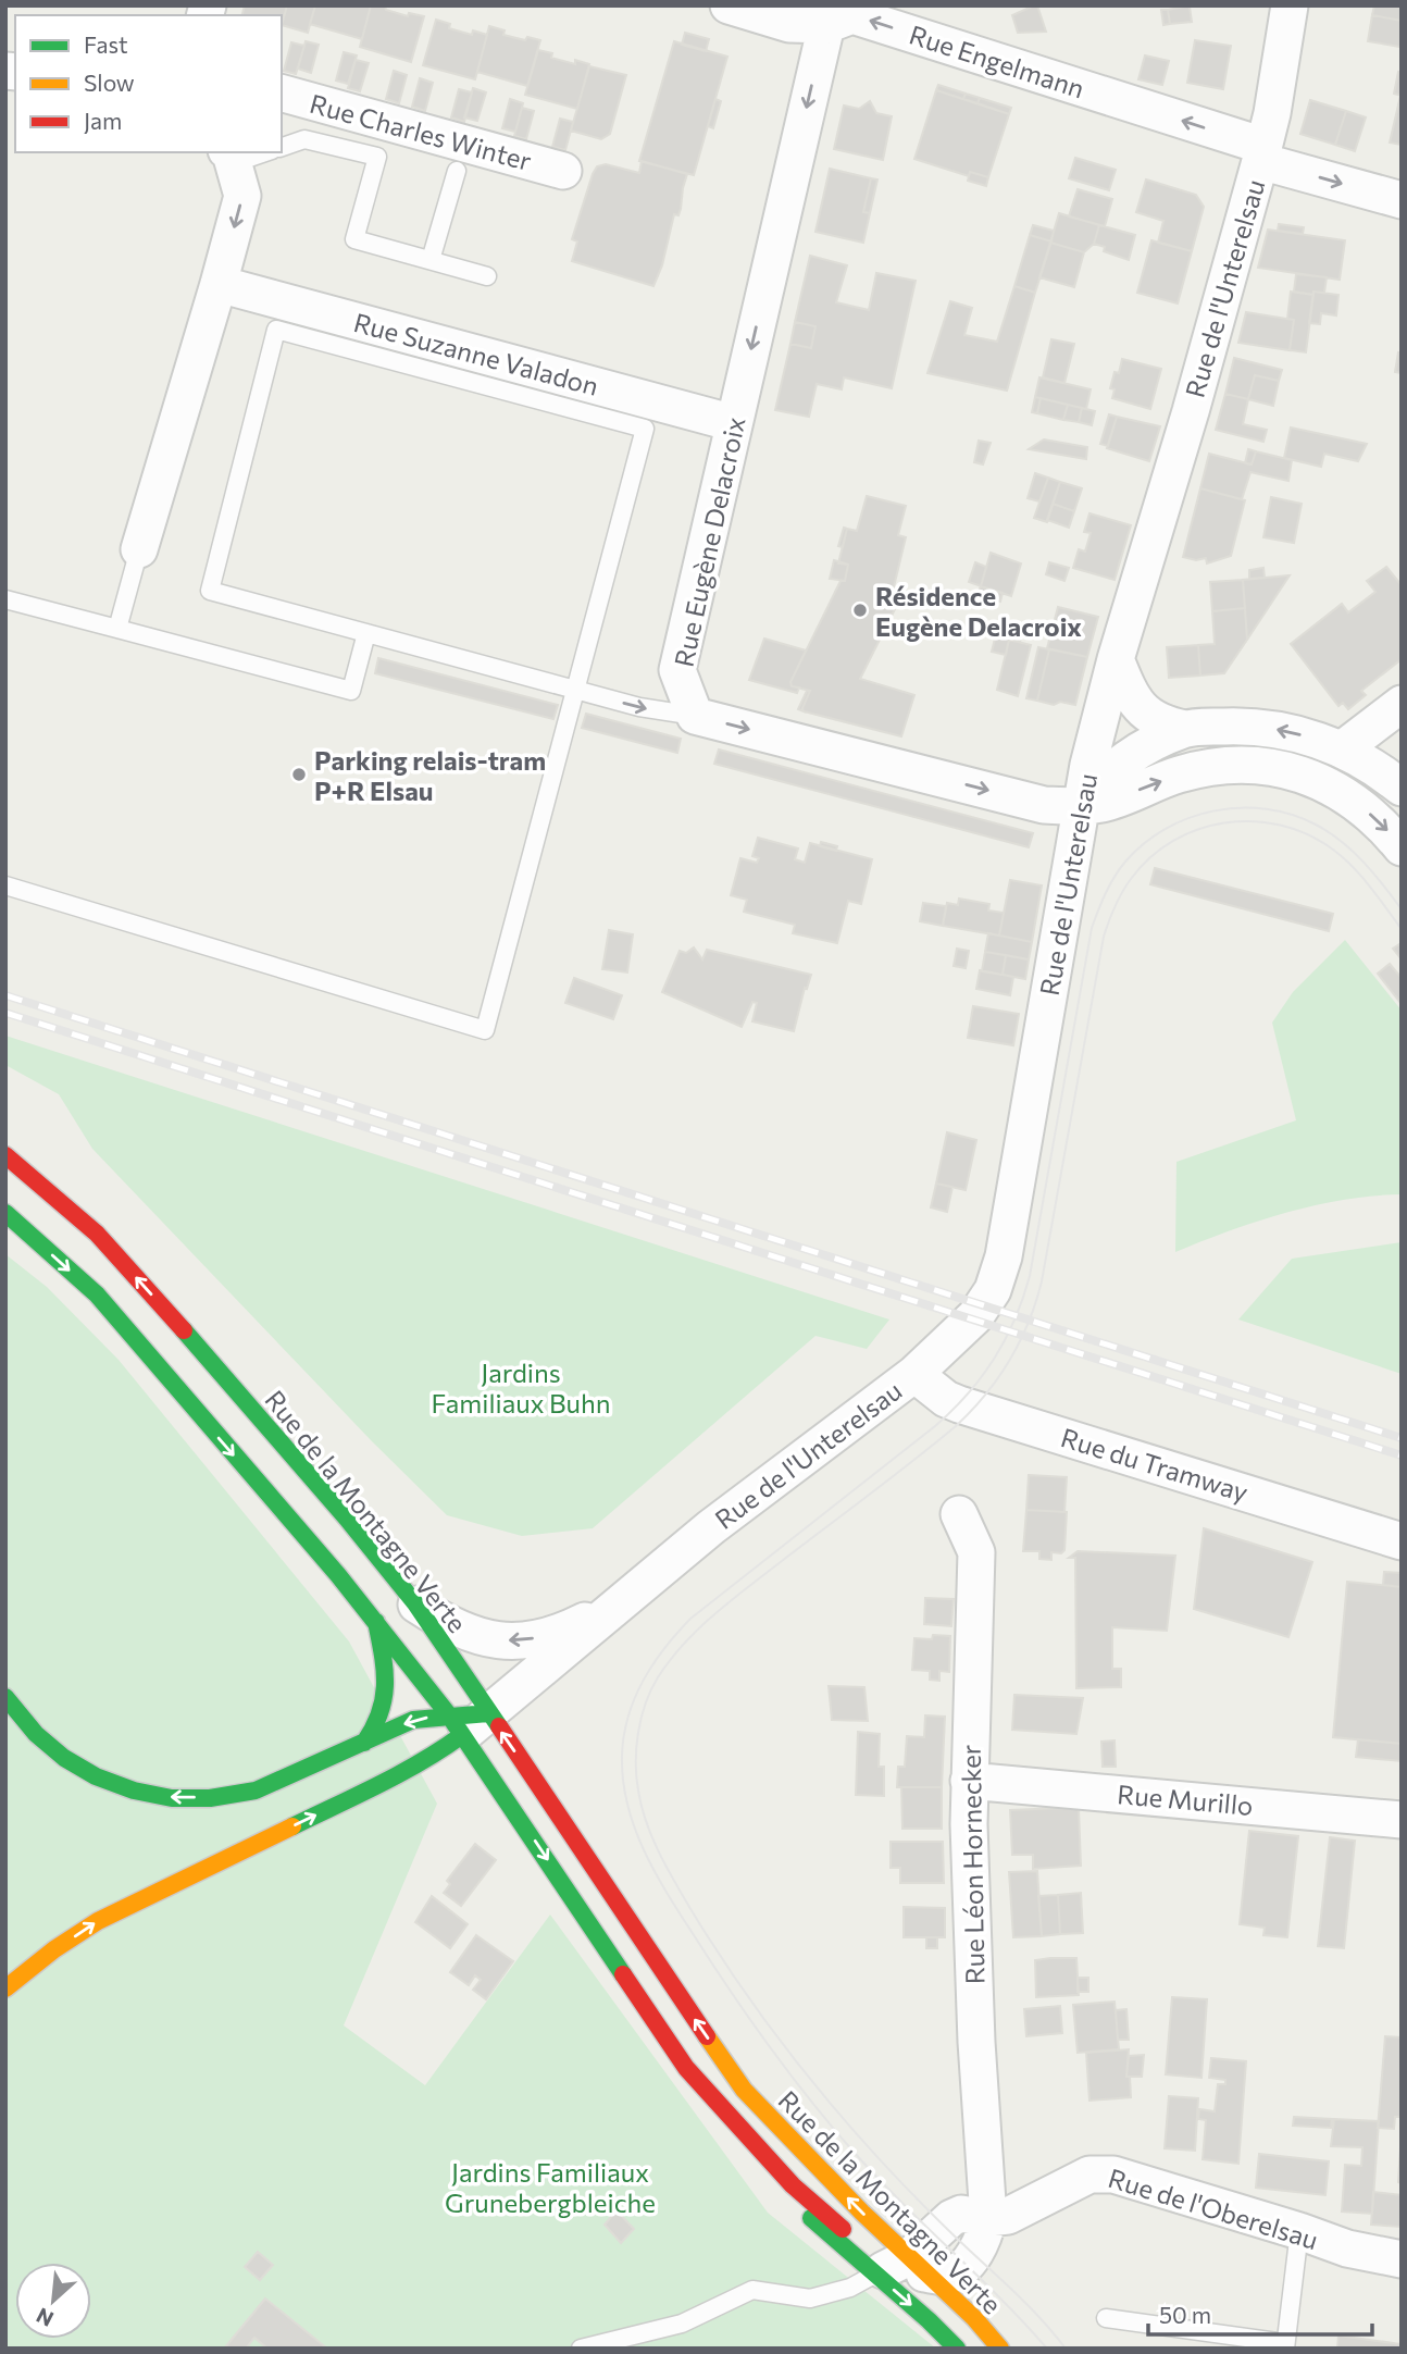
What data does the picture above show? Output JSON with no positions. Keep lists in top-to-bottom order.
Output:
{
  "streets": {
    "main road": ["Rue de la Montagne Verte"],
    "street": [
      "Rue Engelmann",
      "Rue Charles Winter",
      "Rue de l'Unterelsau",
      "Rue Suzanne Valadon",
      "Rue Eugène Delacroix",
      "Rue du Tramway",
      "Rue Murillo",
      "Rue Léon Hornecker",
      "Rue de l'Oberelsau"
    ]
  },
  "crossings": [
    ["Rue Engelmann", "Rue de l'Unterelsau"],
    ["Rue Engelmann", "Rue Eugène Delacroix"],
    ["Rue de l'Unterelsau", "Rue du Tramway"],
    ["Rue de l'Unterelsau", "Rue de la Montagne Verte"],
    ["Rue Suzanne Valadon", "Rue Eugène Delacroix"],
    ["Rue Murillo", "Rue Léon Hornecker"],
    ["Rue Léon Hornecker", "Rue de l'Oberelsau"]
  ],
  "one_way": ["Rue Eugène Delacroix"],
  "parks": ["Jardins Familiaux Buhn", "Jardins Familiaux Grunebergbleiche"],
  "places": ["Résidence Eugène Delacroix", "Parking relais-tram P+R Elsau"],
  "legend": ["Fast", "Slow", "Jam"],
  "scale_bar": "50 m",
  "north": "bottom left"
}
